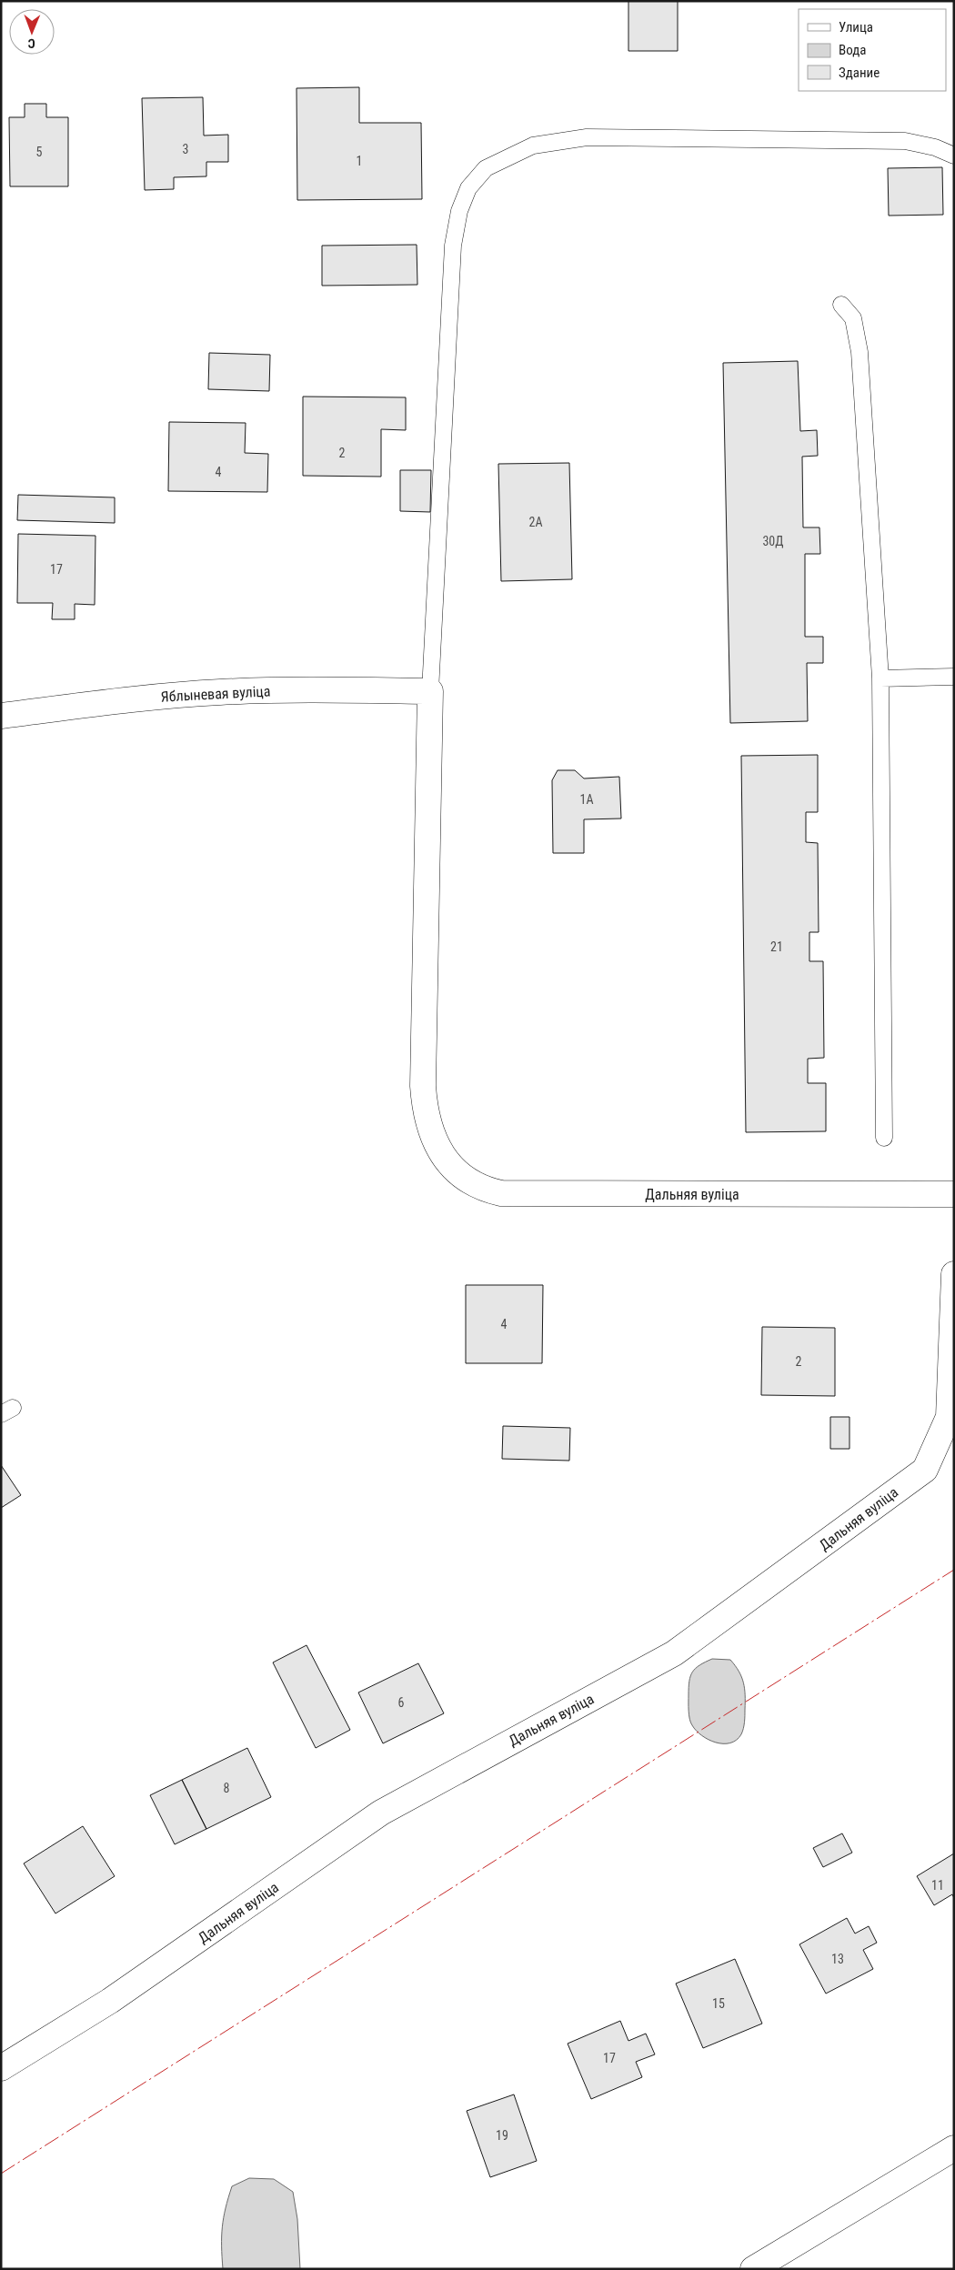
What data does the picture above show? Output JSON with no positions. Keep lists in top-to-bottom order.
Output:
{
  "streets": {
    "street": ["Яблыневая вуліца", "Дальняя вуліца"]
  },
  "crossings": [
    ["Яблыневая вуліца", "Дальняя вуліца"]
  ],
  "house_numbers": [
    "3",
    "5",
    "1",
    "2",
    "4",
    "2А",
    "30Д",
    "17",
    "1А",
    "21",
    "4",
    "2",
    "6",
    "8",
    "11",
    "13",
    "15",
    "17",
    "19"
  ],
  "legend": ["Улица", "Вода", "Здание"],
  "north": "bottom"
}
